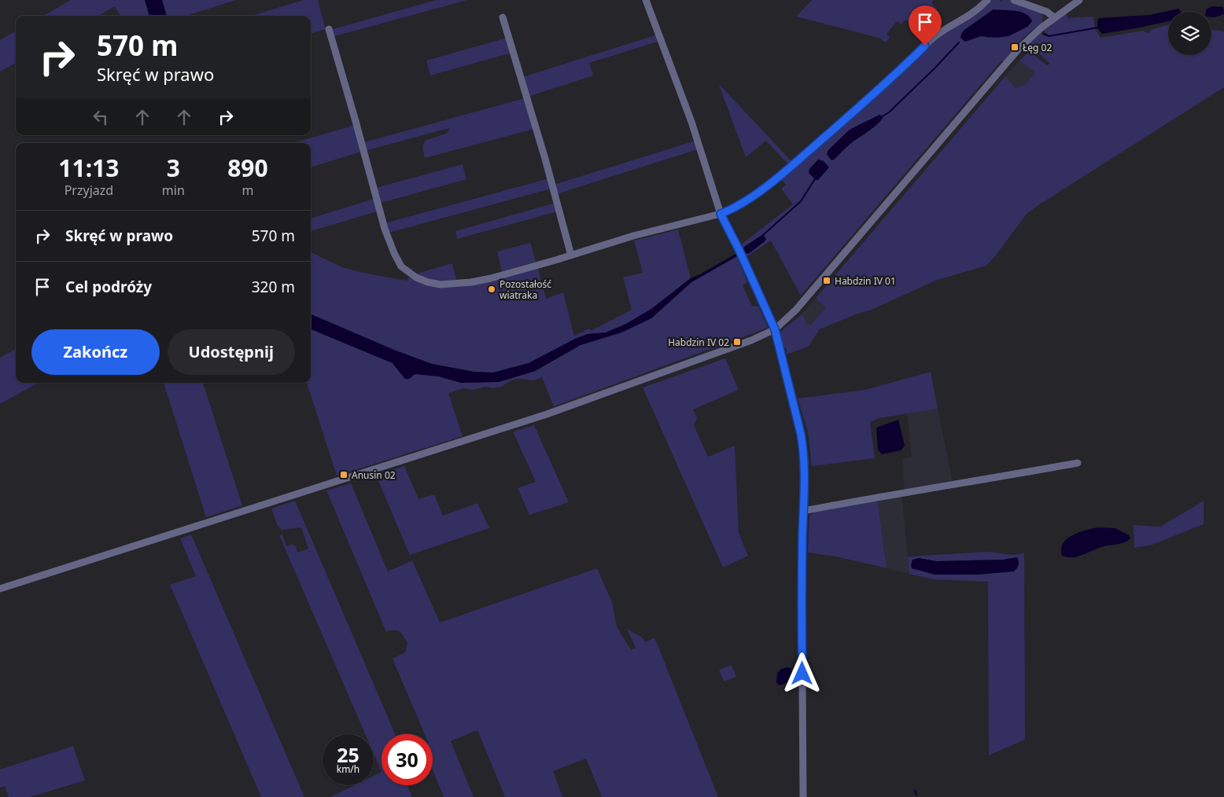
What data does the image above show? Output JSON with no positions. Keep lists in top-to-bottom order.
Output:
{
  "places": {
    "transit": [
      "Łęg 02",
      "Habdzin IV 01",
      "Habdzin IV 02",
      "Anusin 02"
    ],
    "other": ["Pozostałość wiatraka"]
  },
  "page": {
    "turn": ["570 m", "Skręć w prawo"],
    "eta": [
      "11:13",
      "Przyjazd",
      "3",
      "min",
      "890",
      "m"
    ],
    "list": [
      {
        "name": "Skręć w prawo",
        "value": "570 m"
      },
      {
        "name": "Cel podróży",
        "value": "320 m"
      }
    ],
    "buttons": ["Zakończ", "Udostępnij"],
    "speed": "25 km/h",
    "limit": "30"
  }
}
